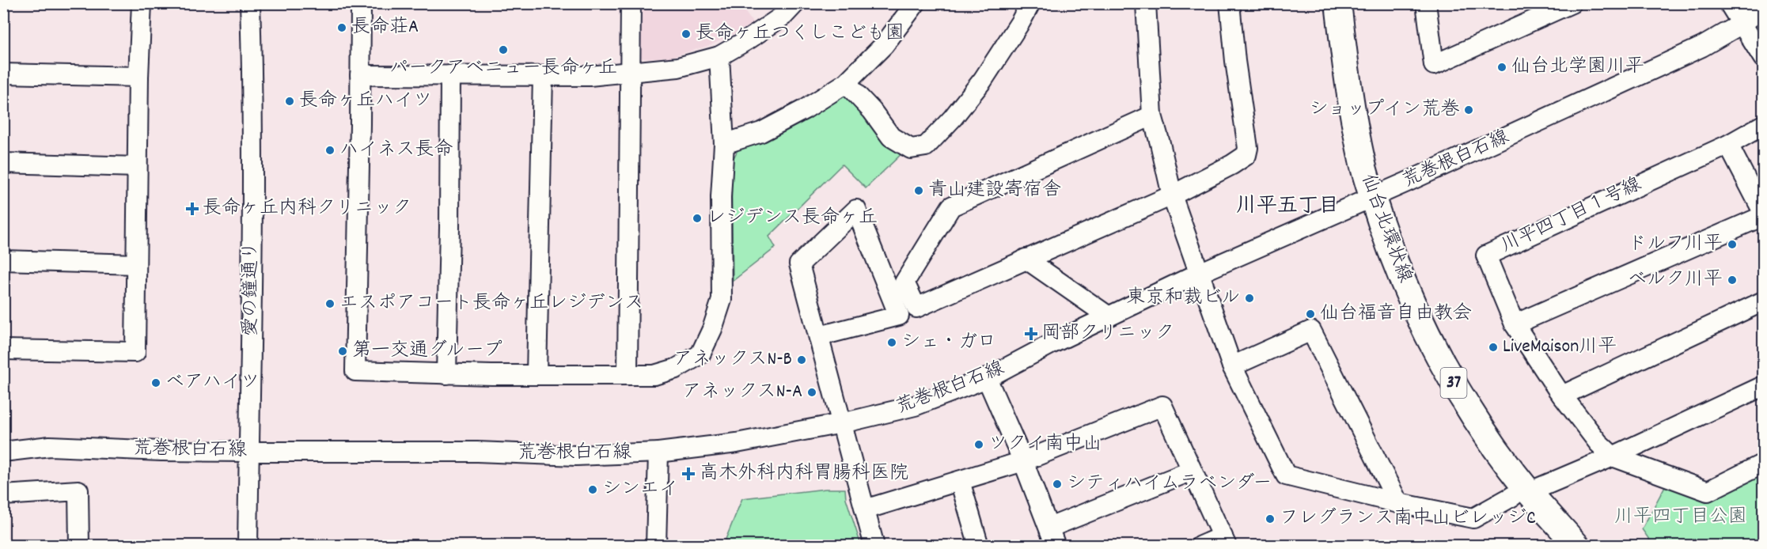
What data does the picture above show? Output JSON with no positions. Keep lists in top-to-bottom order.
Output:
{
  "streets": {
    "main road": ["仙台北環状線", "37"],
    "street": ["荒巻根白石線", "川平四丁目１号線", "愛の鐘通り"]
  },
  "crossings": [
    ["荒巻根白石線", "仙台北環状線"],
    ["荒巻根白石線", "愛の鐘通り"]
  ],
  "districts": ["川平五丁目"],
  "parks": ["川平四丁目公園"],
  "places": {
    "other": [
      "長命荘A",
      "長命ヶ丘つくしこども園",
      "パークアベニュー長命ヶ丘",
      "仙台北学園川平",
      "長命ヶ丘ハイツ",
      "ショップイン荒巻",
      "ハイネス長命",
      "青山建設寄宿舎",
      "レジデンス長命ヶ丘",
      "ドルフ川平",
      "ベルク川平",
      "東京和裁ビル",
      "エスポアコート長命ヶ丘レジデンス",
      "仙台福音自由教会",
      "シェ・ガロ",
      "LiveMaison川平",
      "第一交通グループ",
      "アネックスN-B",
      "ベアハイツ",
      "アネックスN-A",
      "ツクイ南中山",
      "シティハイムラベンダー",
      "シンエイ",
      "フレグランス南中山ビレッジC"
    ],
    "health": ["長命ヶ丘内科クリニック", "岡部クリニック", "高木外科内科胃腸科医院"]
  }
}
